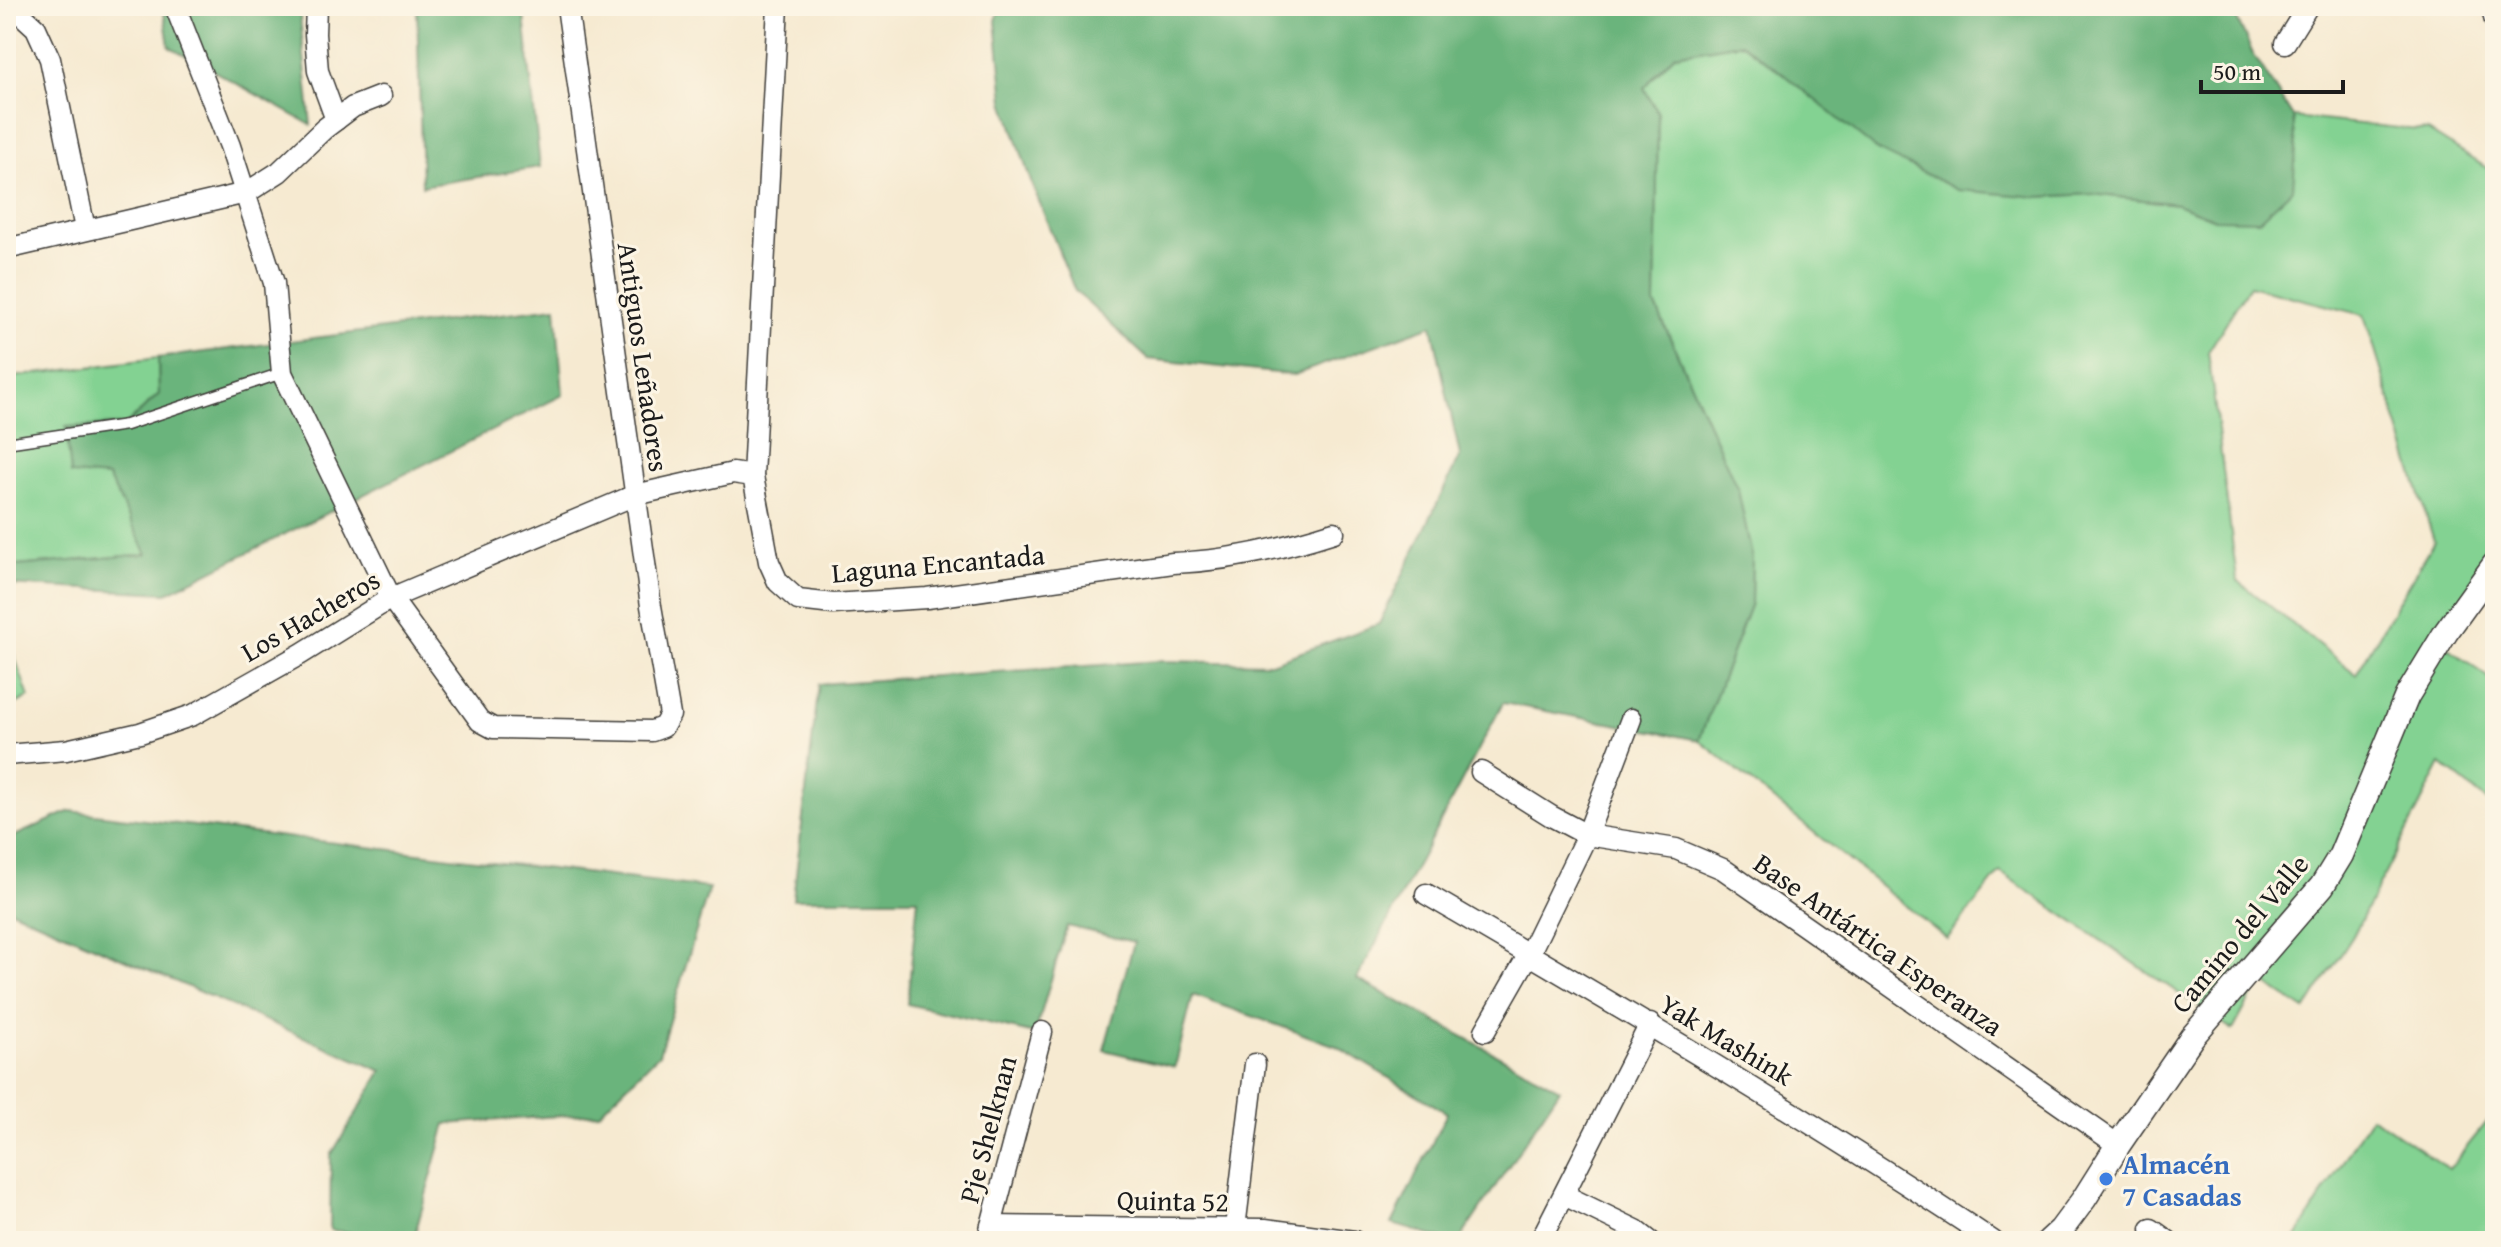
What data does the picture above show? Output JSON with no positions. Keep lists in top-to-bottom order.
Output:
{
  "streets": {
    "street": [
      "Antiguos Leñadores",
      "Laguna Encantada",
      "Los Hacheros",
      "Camino del Valle",
      "Base Antártica Esperanza",
      "Yak Mashink",
      "Pje Shelknan",
      "Quinta 52"
    ]
  },
  "crossings": [
    ["Antiguos Leñadores", "Los Hacheros"],
    ["Camino del Valle", "Base Antártica Esperanza"],
    ["Pje Shelknan", "Quinta 52"]
  ],
  "places": ["Almacén 7 Casadas"],
  "scale_bar": "50 m"
}
